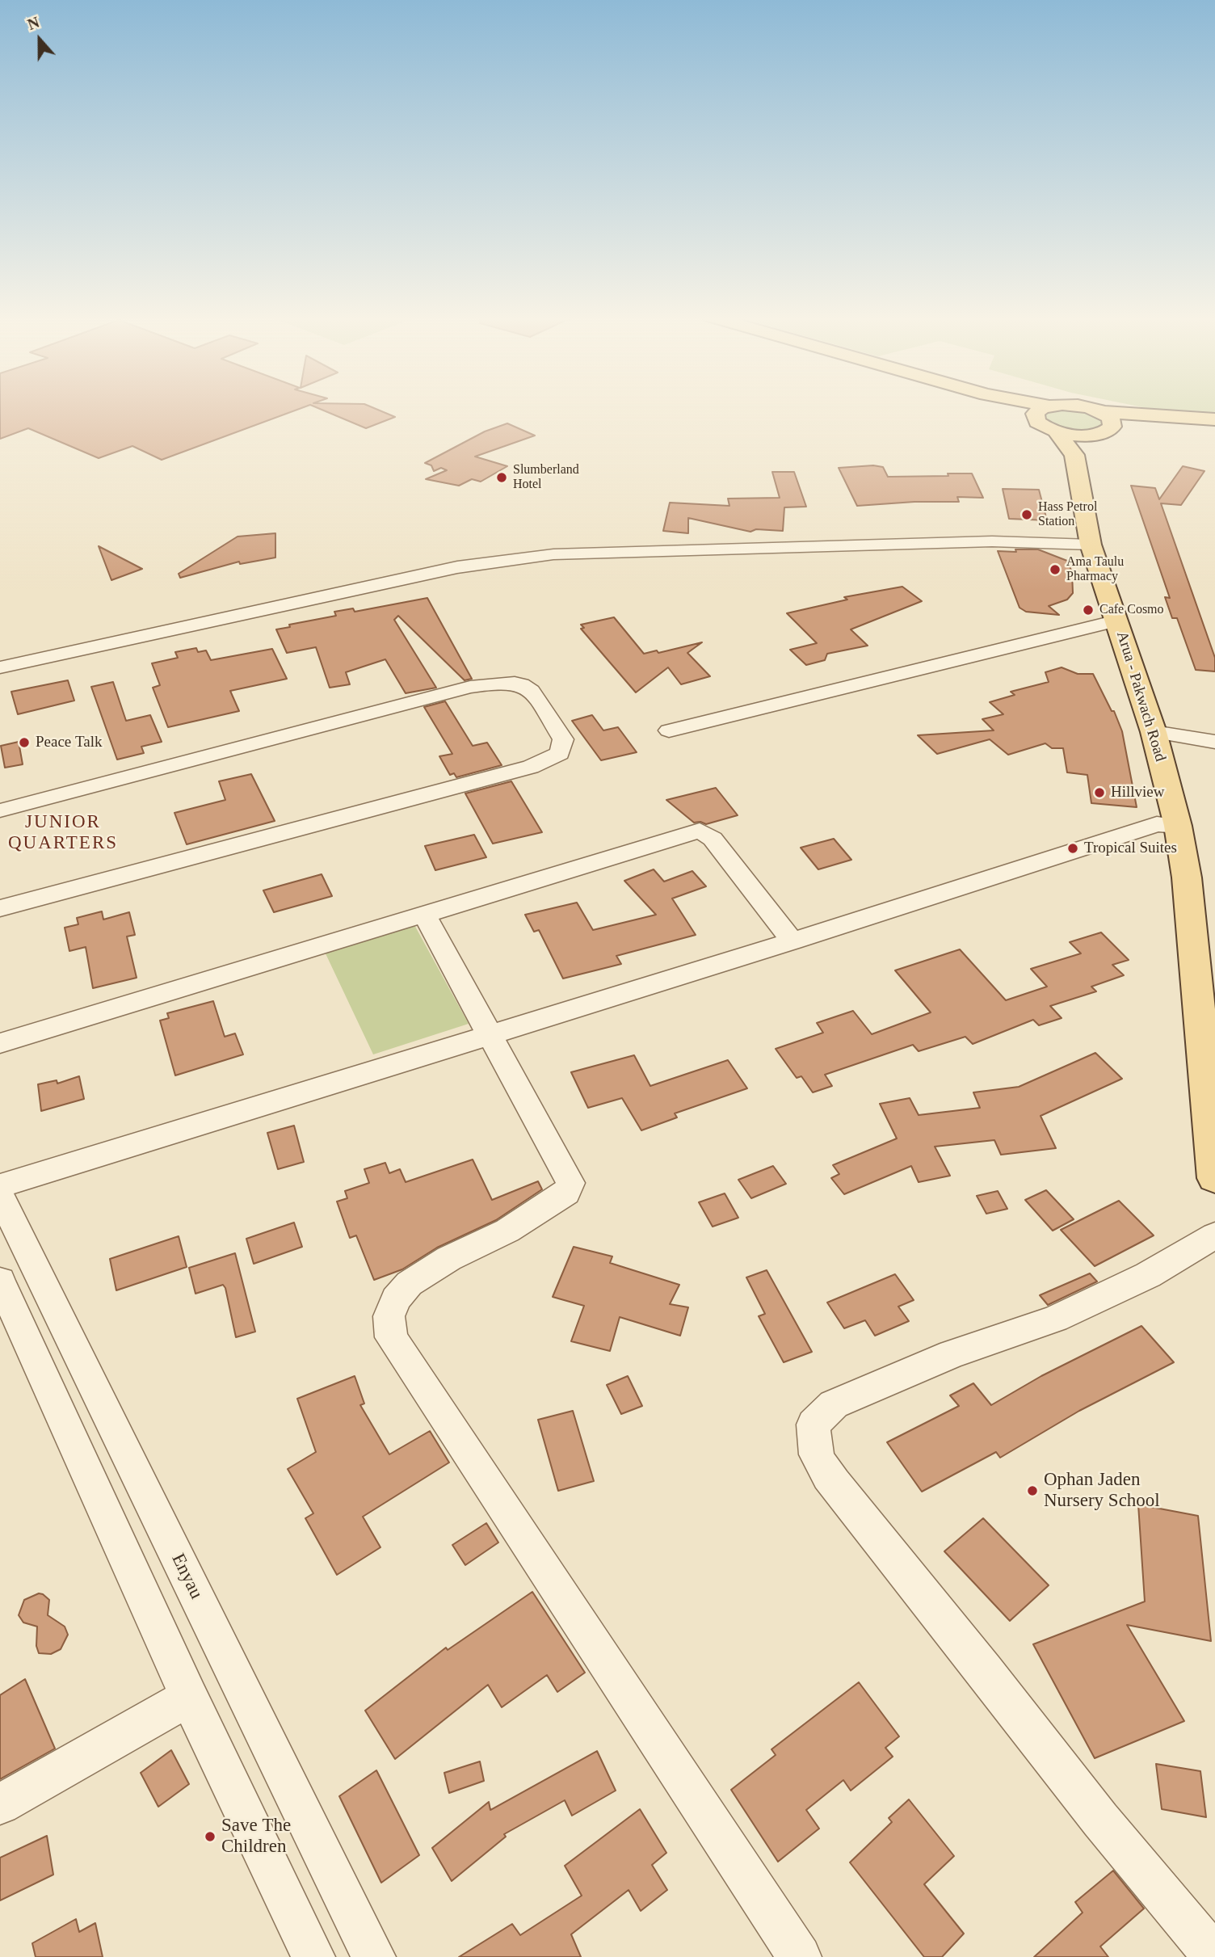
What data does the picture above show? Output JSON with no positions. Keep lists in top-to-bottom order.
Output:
{
  "streets": {
    "main road": ["Arua - Pakwach Road"],
    "street": ["Enyau"]
  },
  "districts": ["JUNIOR QUARTERS"],
  "places": [
    "Slumberland Hotel",
    "Hass Petrol Station",
    "Ama Taulu Pharmacy",
    "Cafe Cosmo",
    "Peace Talk",
    "Hillview",
    "Tropical Suites",
    "Ophan Jaden Nursery School",
    "Save The Children"
  ],
  "north": "top"
}
